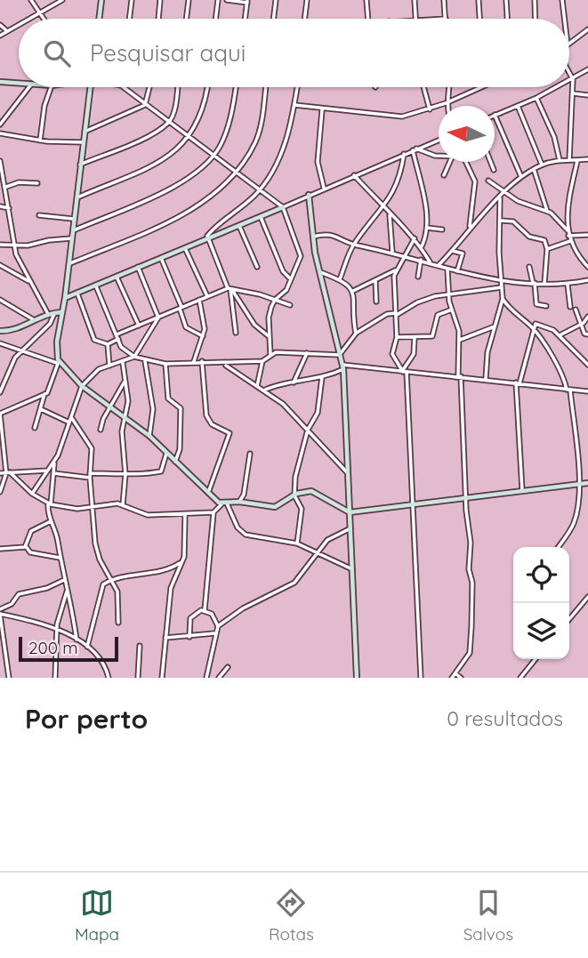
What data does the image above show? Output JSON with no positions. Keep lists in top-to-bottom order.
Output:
{
  "scale_bar": "200 m",
  "north": "left",
  "page": {
    "search": "Pesquisar aqui",
    "scale": "200 m",
    "heading": ["Por perto", "0 resultados"],
    "nav": ["Mapa", "Rotas", "Salvos"]
  }
}
